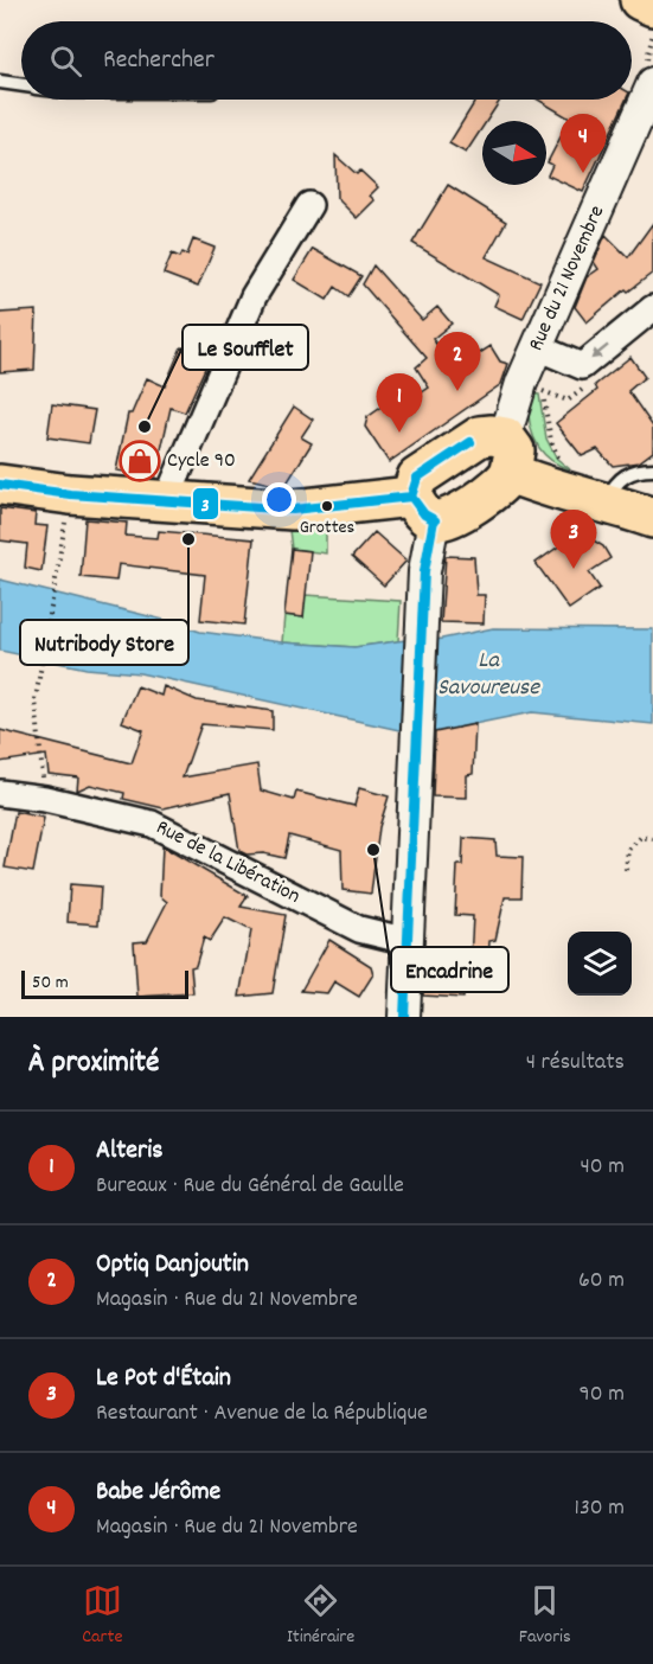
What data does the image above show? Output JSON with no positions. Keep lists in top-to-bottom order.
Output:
{
  "streets": {
    "street": ["Rue du 21 Novembre", "Rue de la Libération"]
  },
  "water": ["La Savoureuse"],
  "places": {
    "other": [
      "Le Soufflet",
      "Grottes",
      "Nutribody Store",
      "Encadrine"
    ],
    "shop": ["Cycle 90"]
  },
  "lines": ["transit line 3"],
  "scale_bar": "50 m",
  "north": "right",
  "page": {
    "search": "Rechercher",
    "pins": [
      "4",
      "2",
      "1",
      "3"
    ],
    "scale": "50 m",
    "heading": ["À proximité", "4 résultats"],
    "list": [
      {
        "mark": "1",
        "name": "Alteris",
        "note": "Bureaux · Rue du Général de Gaulle",
        "value": "40 m"
      },
      {
        "mark": "2",
        "name": "Optiq Danjoutin",
        "note": "Magasin · Rue du 21 Novembre",
        "value": "60 m"
      },
      {
        "mark": "3",
        "name": "Le Pot d'Étain",
        "note": "Restaurant · Avenue de la République",
        "value": "90 m"
      },
      {
        "mark": "4",
        "name": "Babe Jérôme",
        "note": "Magasin · Rue du 21 Novembre",
        "value": "130 m"
      }
    ],
    "nav": ["Carte", "Itinéraire", "Favoris"]
  }
}
